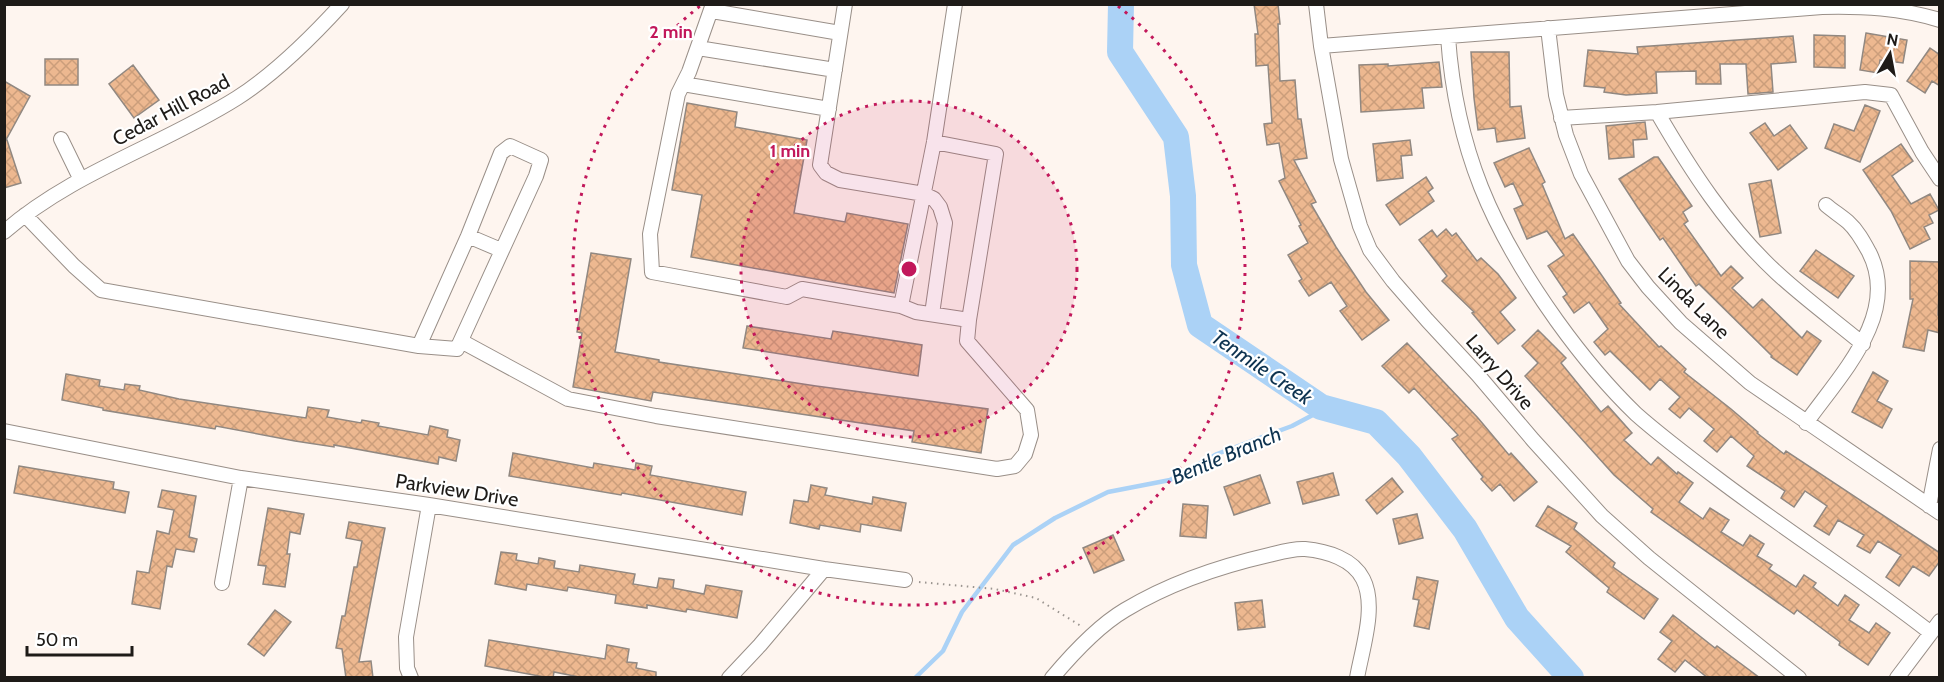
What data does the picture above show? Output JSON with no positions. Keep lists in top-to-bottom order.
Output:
{
  "streets": {
    "street": [
      "Cedar Hill Road",
      "Linda Lane",
      "Larry Drive",
      "Parkview Drive"
    ]
  },
  "water": ["Tenmile Creek", "Bentle Branch"],
  "scale_bar": "50 m",
  "north": "top",
  "rings": ["2 min", "1 min"]
}
